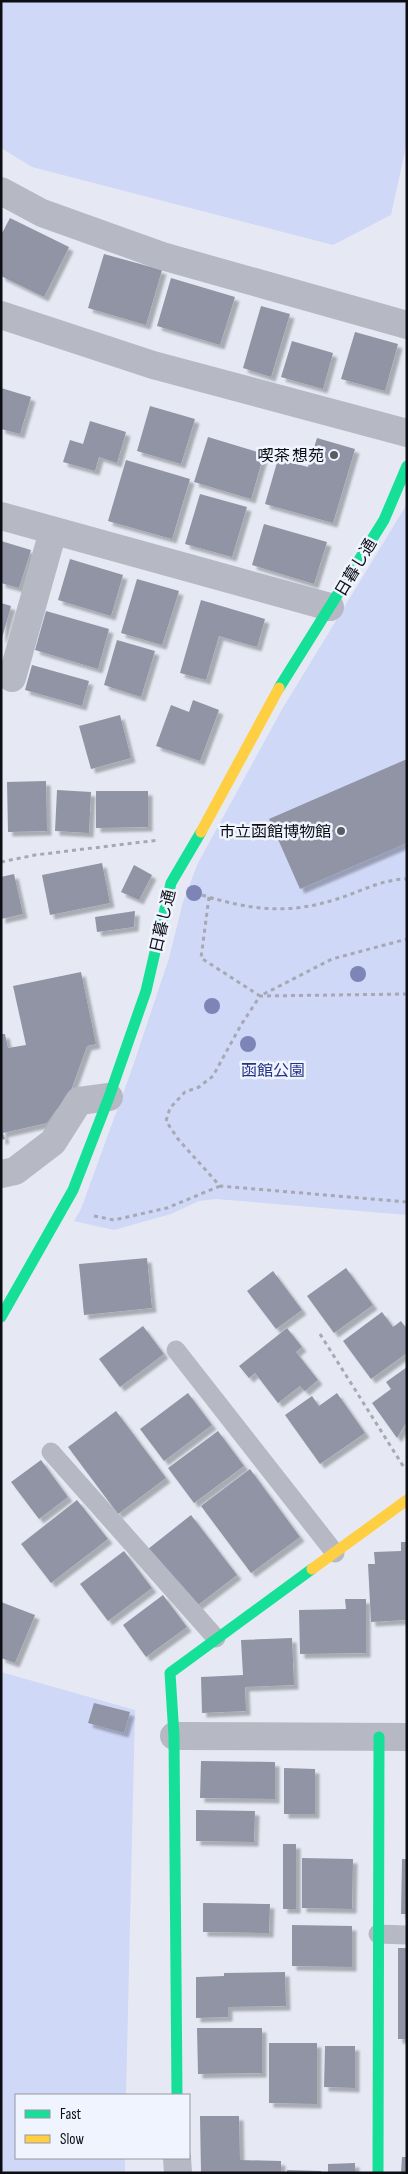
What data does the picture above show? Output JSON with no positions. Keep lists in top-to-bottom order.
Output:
{
  "streets": {
    "street": ["日暮し通"]
  },
  "parks": ["函館公園"],
  "places": ["喫茶 想苑", "市立函館博物館"],
  "legend": ["Fast", "Slow"]
}
